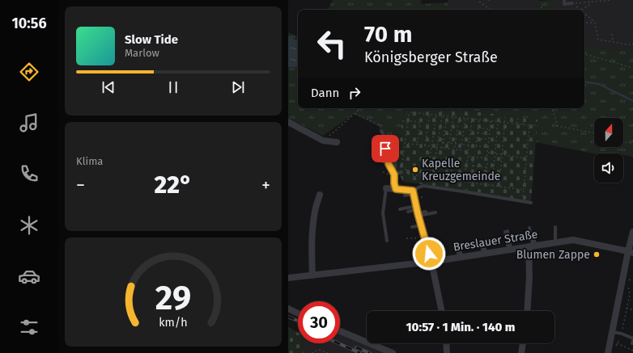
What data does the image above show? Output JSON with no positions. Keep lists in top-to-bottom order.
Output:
{
  "streets": {
    "street": ["Breslauer Straße"]
  },
  "places": ["Kapelle Kreuzgemeinde", "Blumen Zappe"],
  "north": "top",
  "page": {
    "tabs": "10:56",
    "turn": ["70 m", "Königsberger Straße"],
    "song": ["Slow Tide", "Marlow"],
    "then": "Dann",
    "tile": "Klima",
    "heat": ["−", "22°", "+"],
    "limit": "30",
    "trip": "10:57 · 1 Min. · 140 m",
    "gauge": ["29", "km/h"]
  }
}
